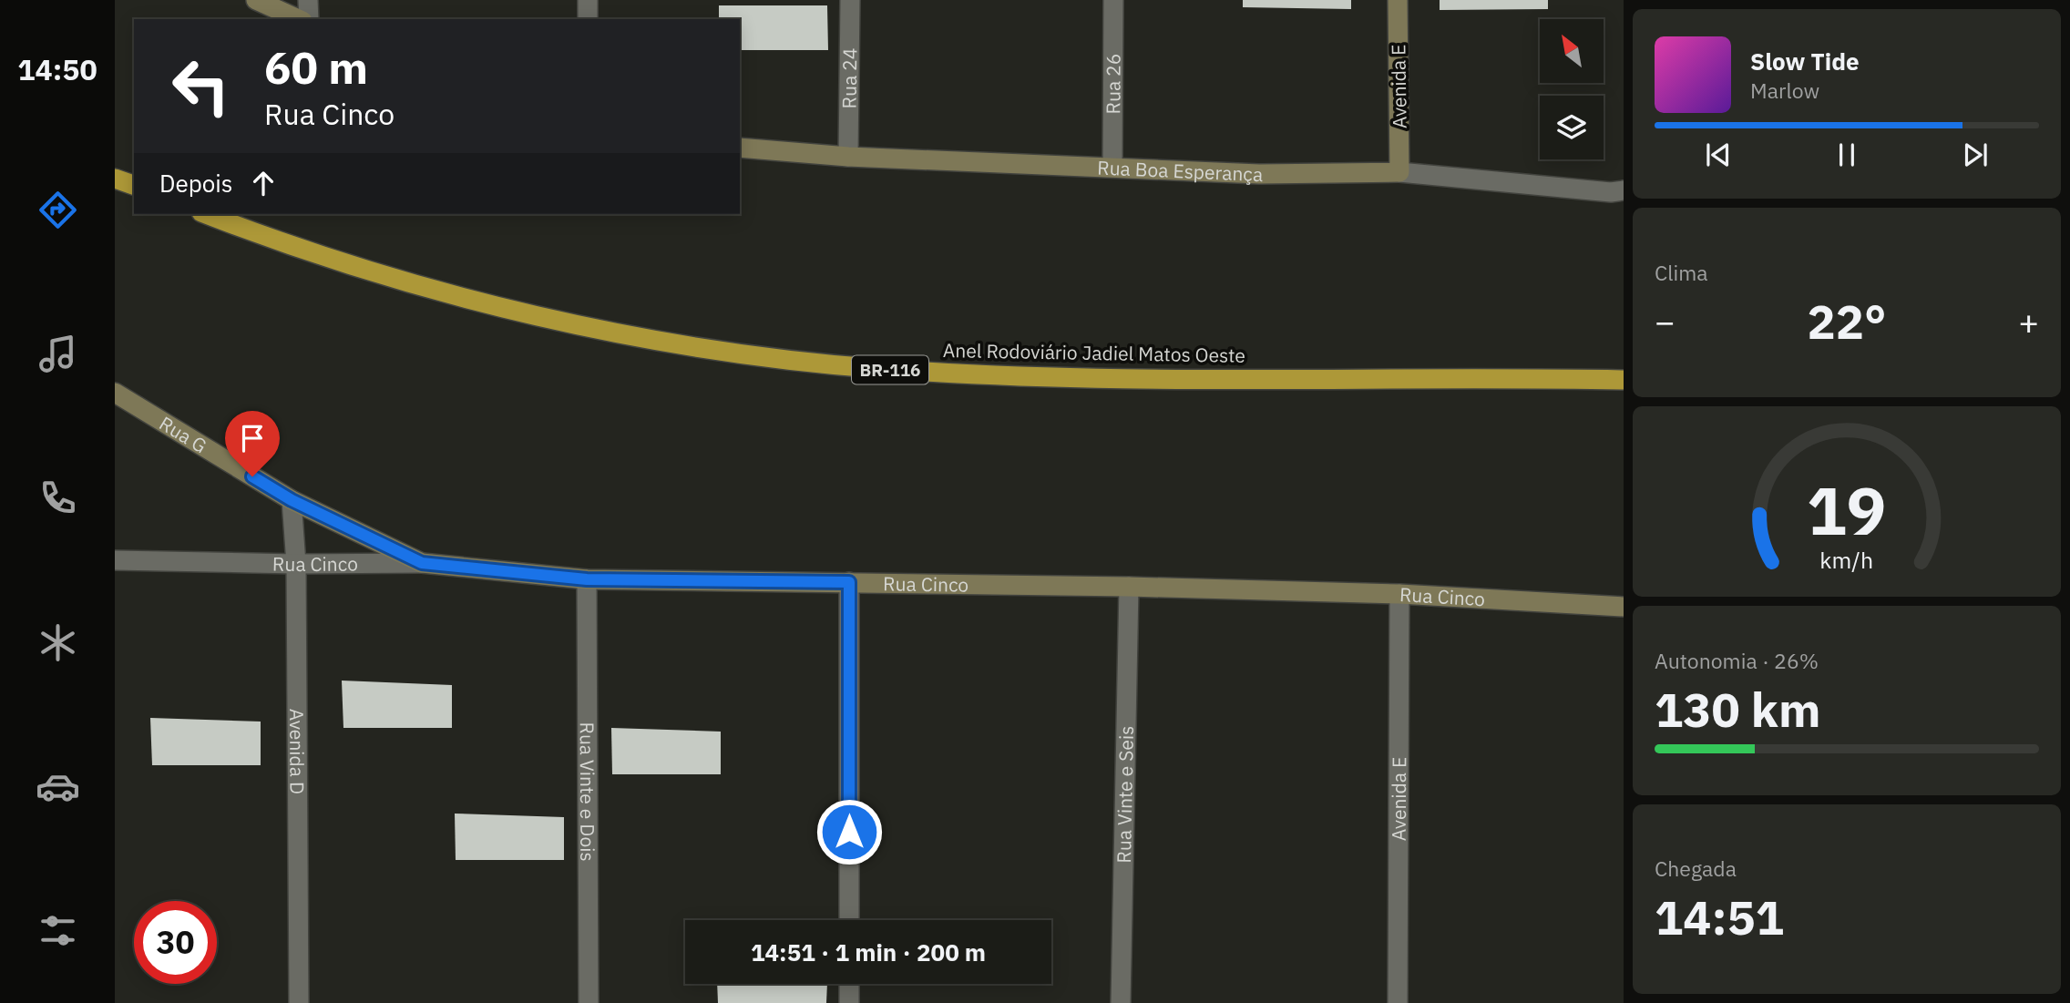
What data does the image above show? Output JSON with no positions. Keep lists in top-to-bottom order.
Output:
{
  "streets": {
    "highway": ["Anel Rodoviário Jadiel Matos Oeste", "BR-116"],
    "street": [
      "Rua 24",
      "Rua 26",
      "Avenida E",
      "Rua Boa Esperança",
      "Rua G",
      "Rua Cinco",
      "Avenida D",
      "Rua Vinte e Dois",
      "Rua Vinte e Seis"
    ]
  },
  "crossings": [
    ["Rua 24", "Rua Boa Esperança"],
    ["Rua 26", "Rua Boa Esperança"],
    ["Avenida E", "Rua Boa Esperança"],
    ["Avenida E", "Rua Cinco"],
    ["Rua G", "Rua Cinco"],
    ["Rua G", "Avenida D"],
    ["Rua Cinco", "Avenida D"],
    ["Rua Cinco", "Rua Vinte e Dois"],
    ["Rua Cinco", "Rua Vinte e Seis"]
  ],
  "north": "top left",
  "page": {
    "tabs": "14:50",
    "turn": ["60 m", "Rua Cinco"],
    "song": ["Slow Tide", "Marlow"],
    "then": "Depois",
    "tile": [
      "Clima",
      ["Autonomia · 26%", "130 km"],
      ["Chegada", "14:51"]
    ],
    "heat": ["−", "22°", "+"],
    "limit": "30",
    "trip": "14:51 · 1 min · 200 m",
    "gauge": ["19", "km/h"]
  }
}
